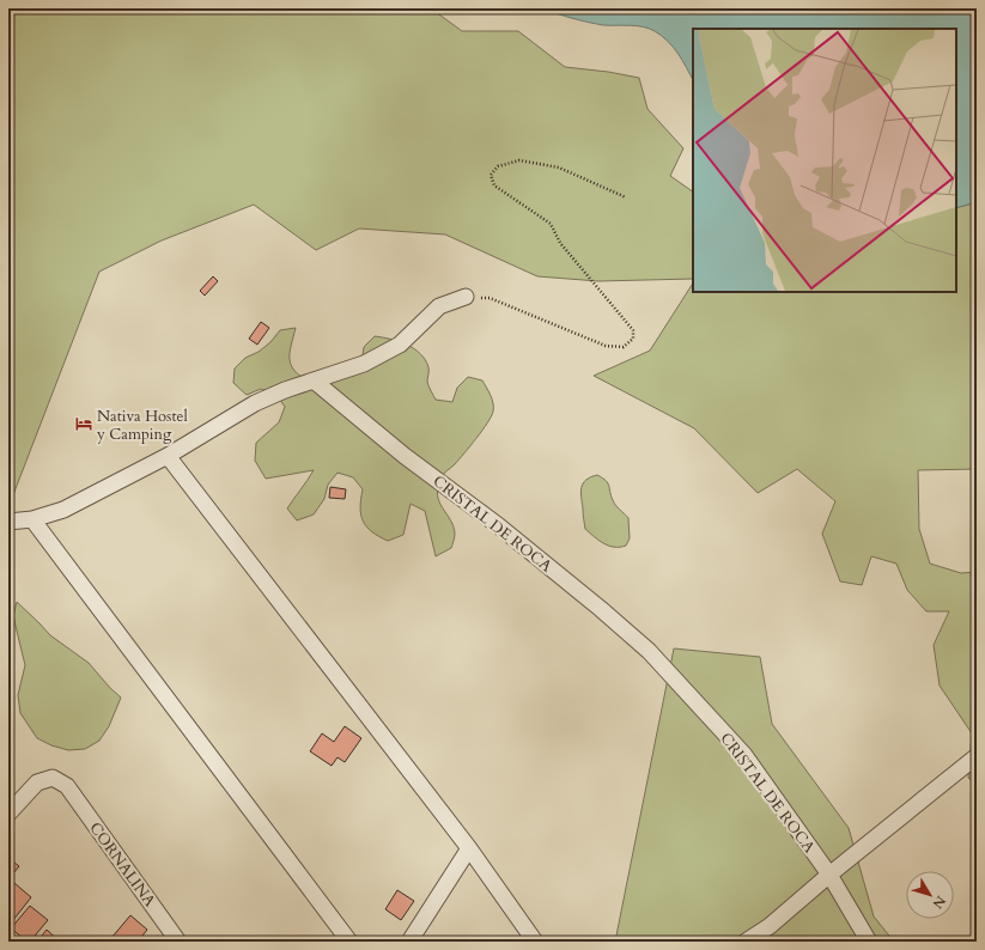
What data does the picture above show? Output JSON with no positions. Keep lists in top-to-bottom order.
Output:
{
  "streets": {
    "street": ["CRISTAL DE ROCA", "CORNALINA"]
  },
  "places": {
    "hotel": ["Nativa Hostel y Camping"]
  },
  "north": "bottom right"
}
